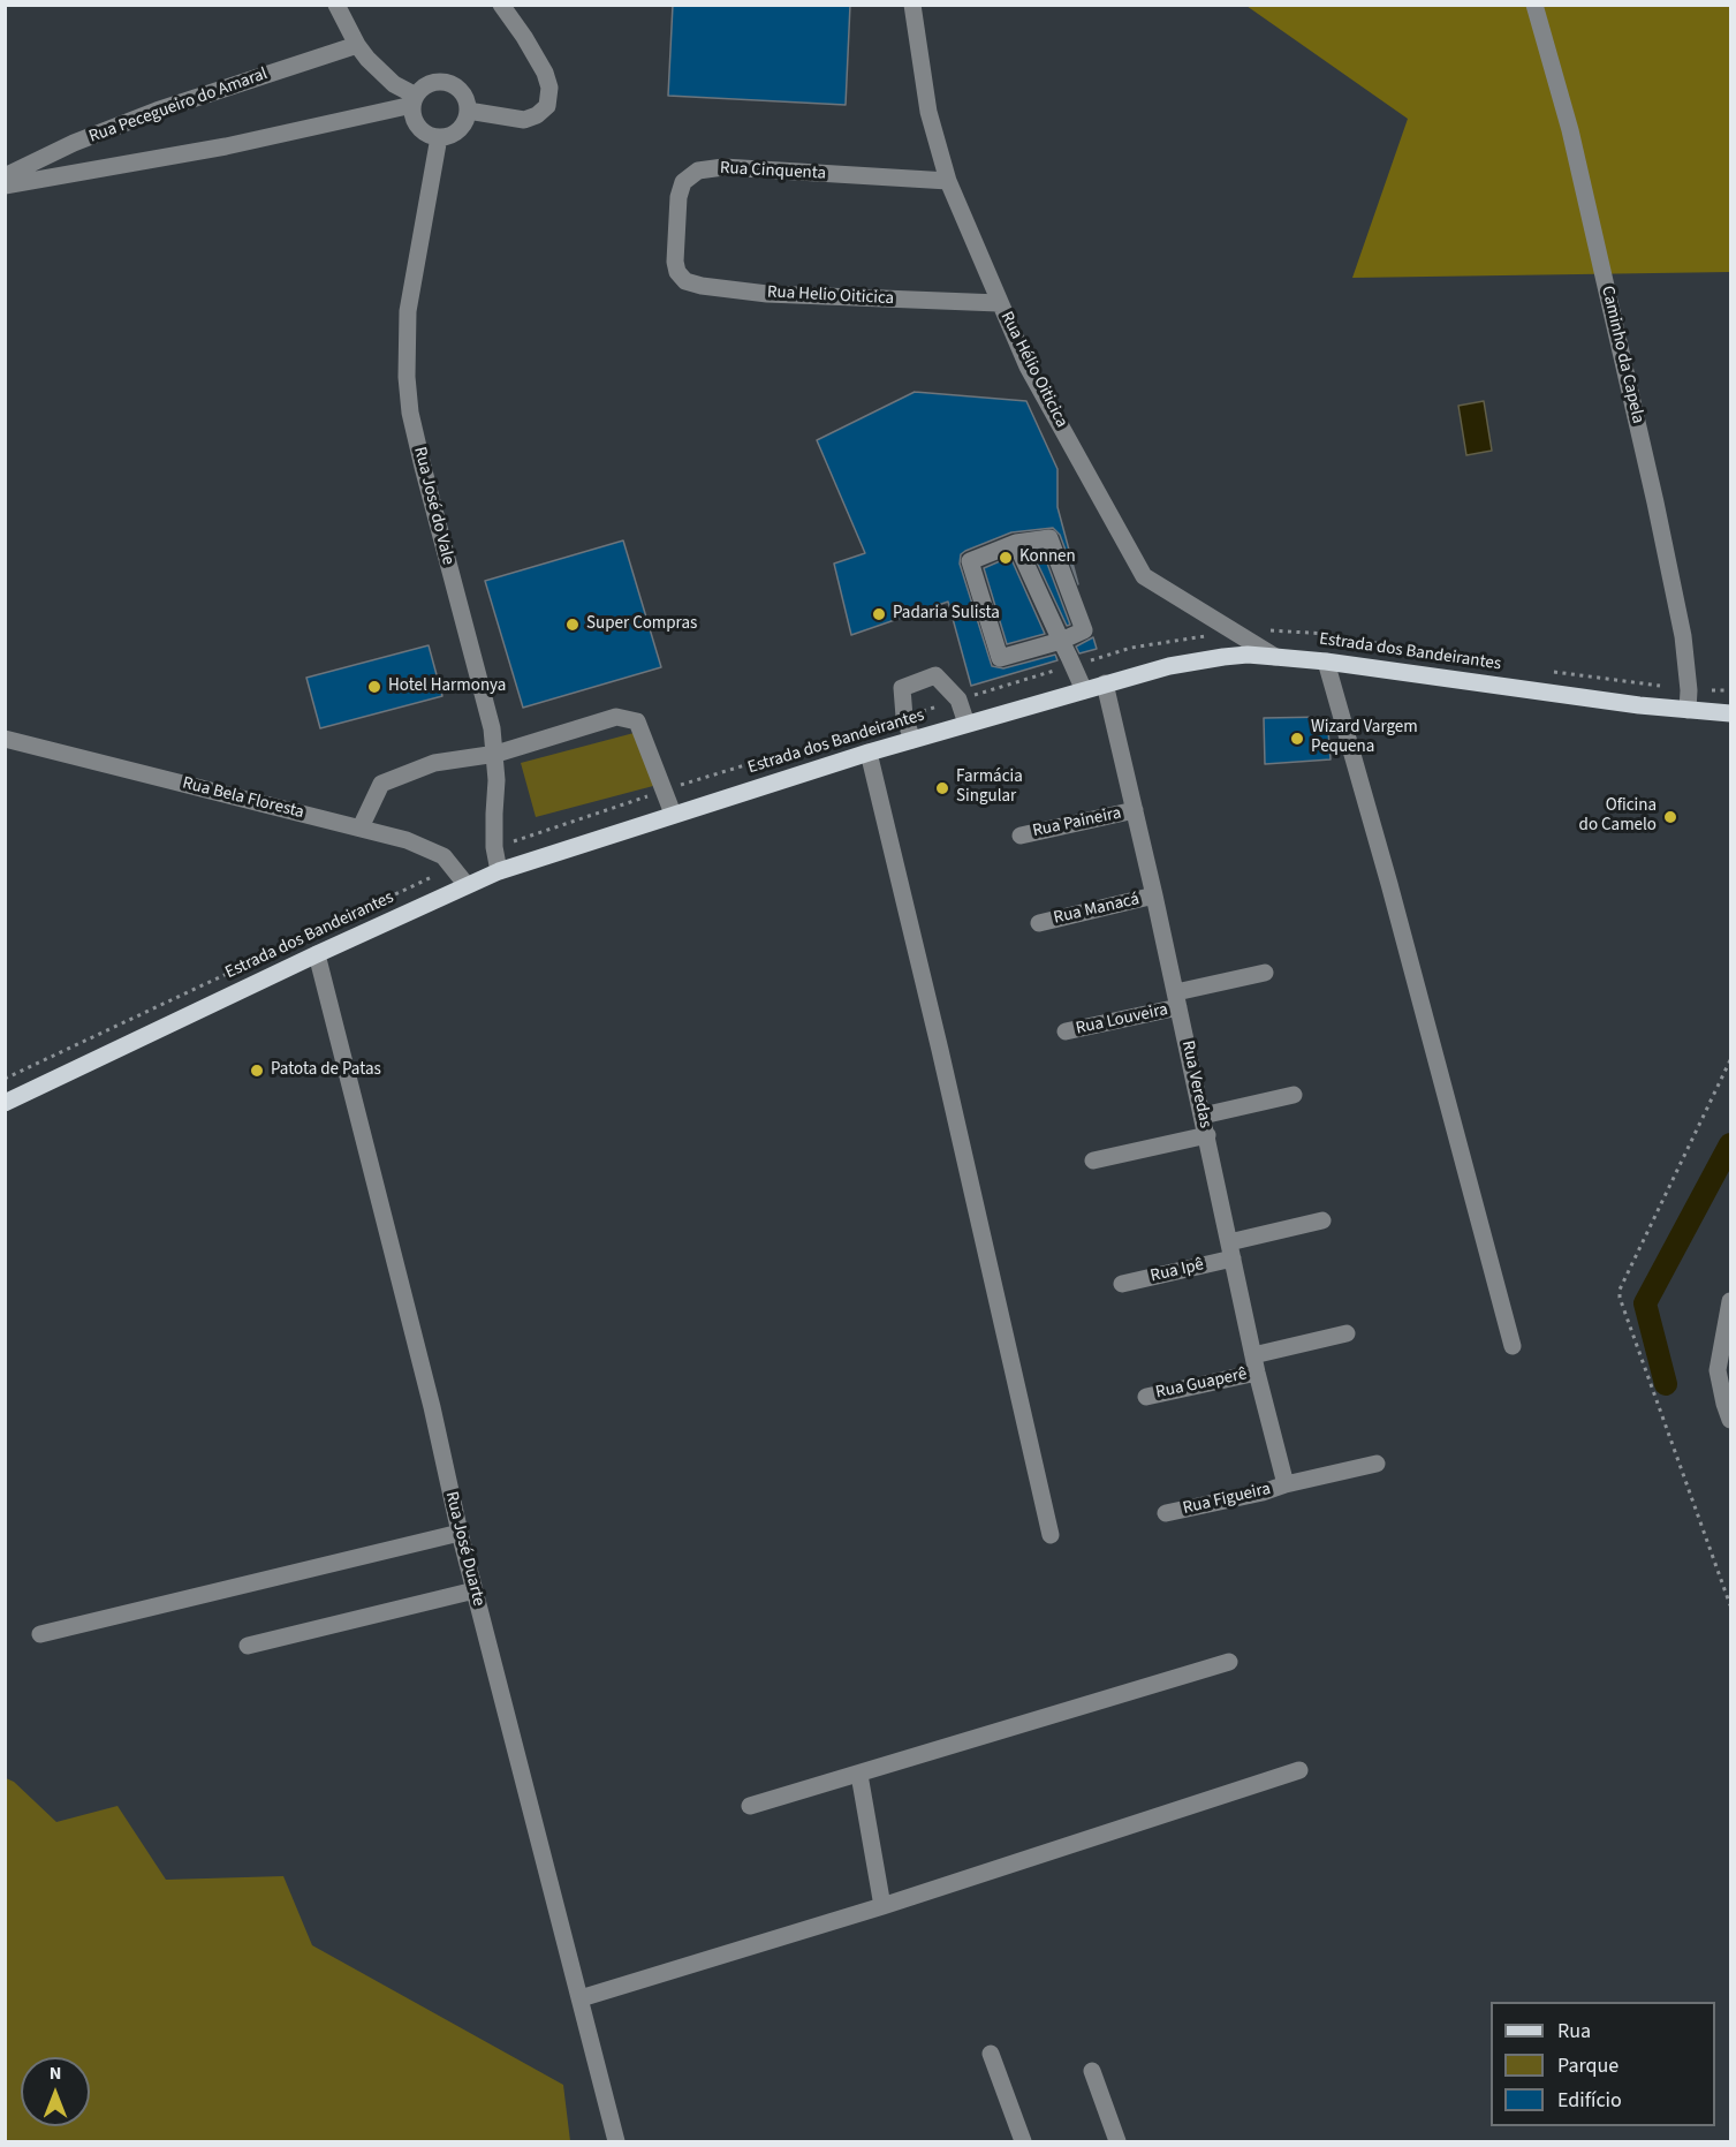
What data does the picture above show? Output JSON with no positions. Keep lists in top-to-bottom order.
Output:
{
  "streets": {
    "main road": ["Estrada dos Bandeirantes"],
    "street": [
      "Rua Pecegueiro do Amaral",
      "Rua Cinquenta",
      "Rua Helio Oiticica",
      "Caminho da Capela",
      "Rua Hélio Oiticica",
      "Rua José do Vale",
      "Rua Bela Floresta",
      "Rua Paineira",
      "Rua Manacá",
      "Rua Louveira",
      "Rua Veredas",
      "Rua Ipê",
      "Rua Guaperê",
      "Rua Figueira",
      "Rua José Duarte"
    ]
  },
  "crossings": [
    ["Rua Cinquenta", "Rua Helio Oiticica"],
    ["Rua Cinquenta", "Rua Hélio Oiticica"],
    ["Rua Helio Oiticica", "Rua Hélio Oiticica"],
    ["Caminho da Capela", "Estrada dos Bandeirantes"],
    ["Rua Hélio Oiticica", "Estrada dos Bandeirantes"],
    ["Rua José do Vale", "Estrada dos Bandeirantes"],
    ["Estrada dos Bandeirantes", "Rua Bela Floresta"],
    ["Estrada dos Bandeirantes", "Rua Veredas"],
    ["Estrada dos Bandeirantes", "Rua José Duarte"],
    ["Rua Paineira", "Rua Veredas"],
    ["Rua Manacá", "Rua Veredas"],
    ["Rua Louveira", "Rua Veredas"],
    ["Rua Veredas", "Rua Ipê"],
    ["Rua Veredas", "Rua Guaperê"],
    ["Rua Veredas", "Rua Figueira"]
  ],
  "places": [
    "Konnen",
    "Padaria Sulista",
    "Super Compras",
    "Hotel Harmonya",
    "Wizard Vargem Pequena",
    "Farmácia Singular",
    "Oficina do Camelo",
    "Patota de Patas"
  ],
  "legend": ["Rua", "Parque", "Edifício"],
  "north": "top"
}
